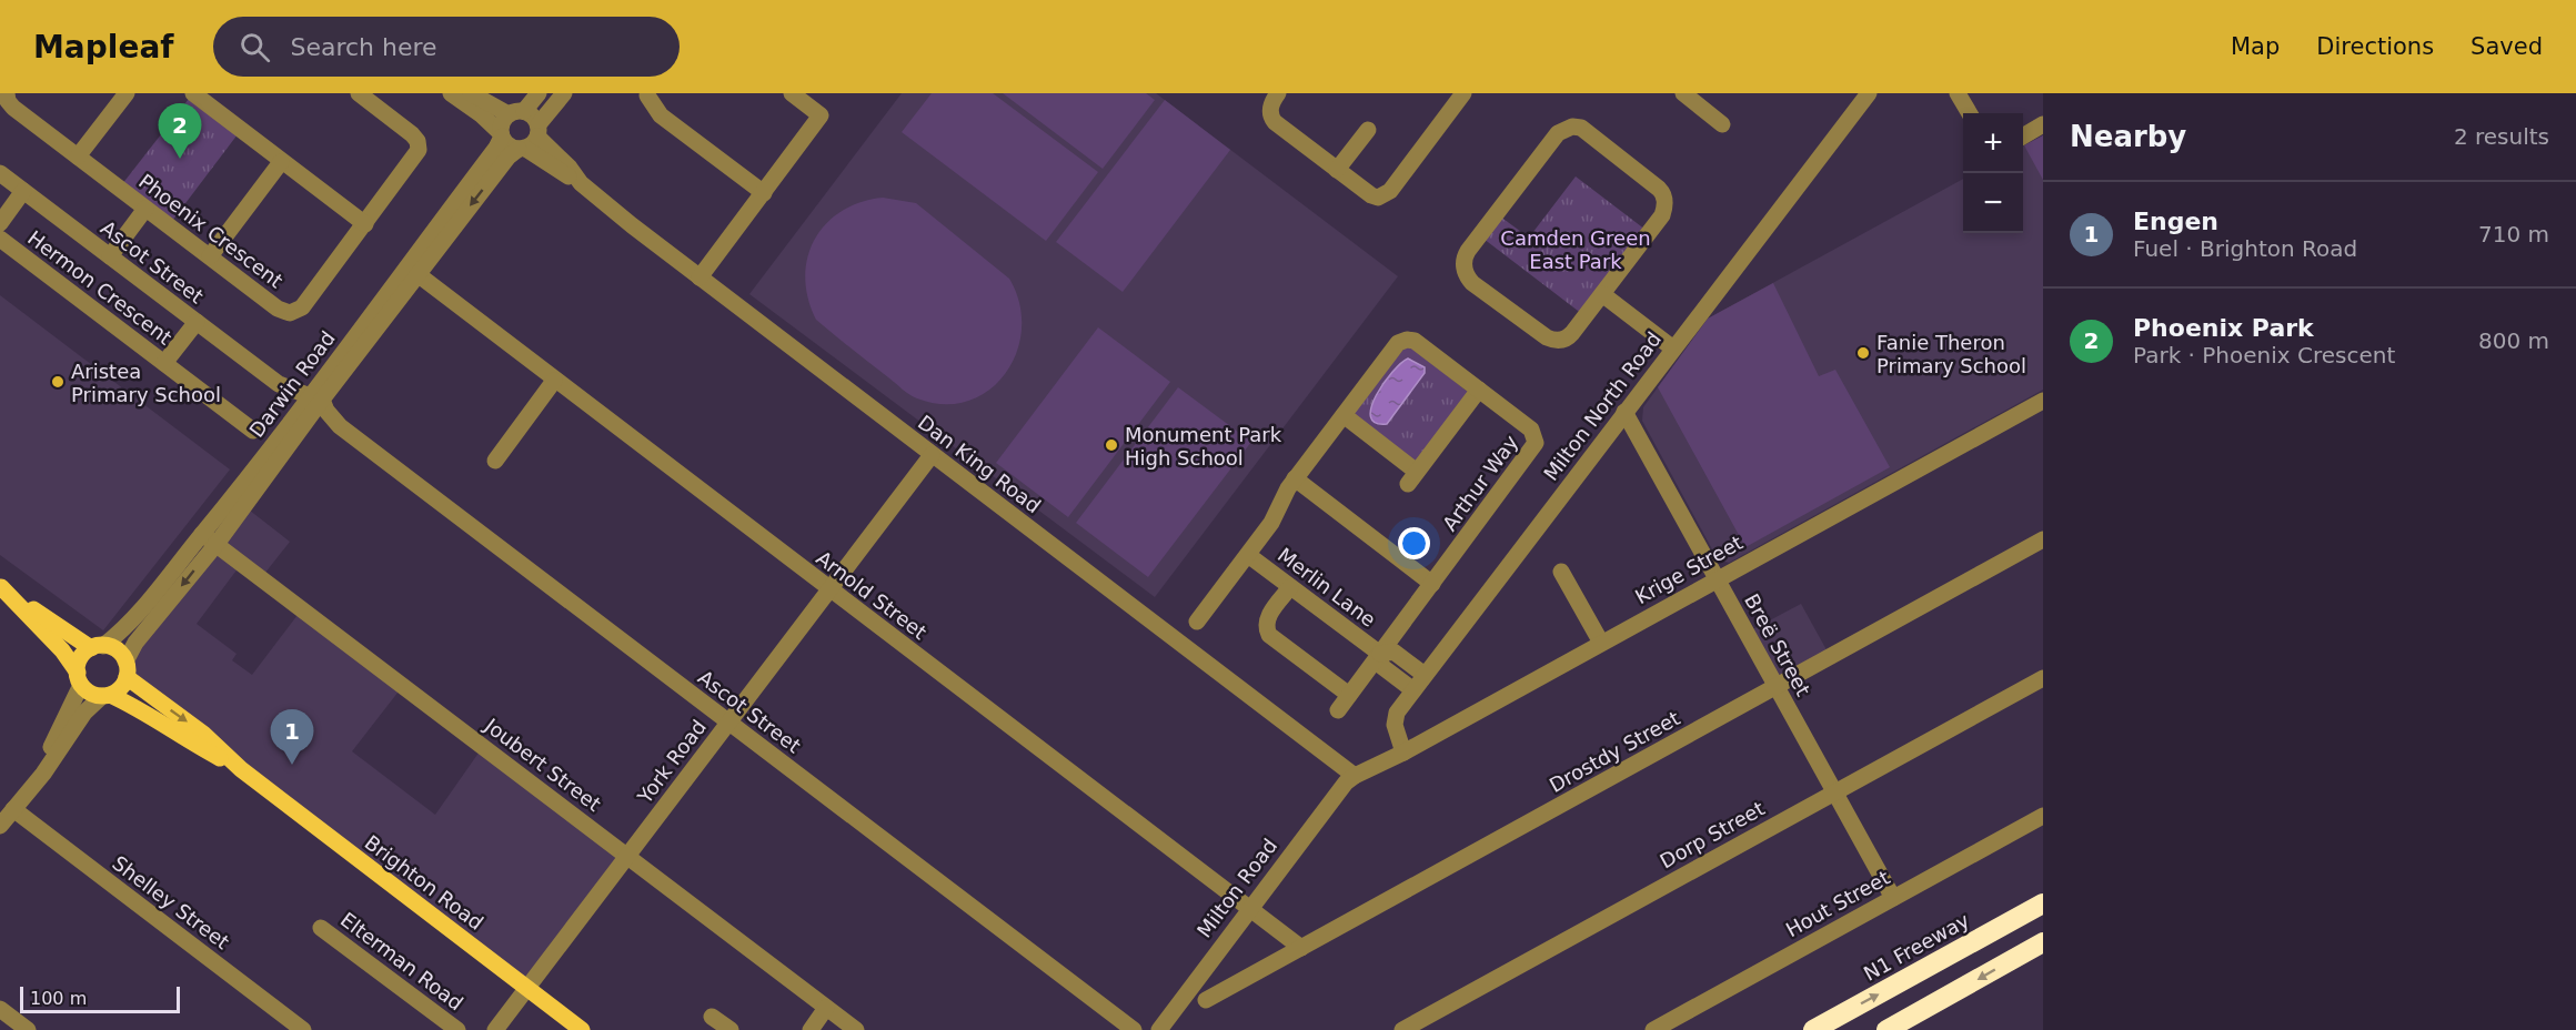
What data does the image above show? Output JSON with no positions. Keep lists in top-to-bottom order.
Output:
{
  "streets": {
    "highway": ["N1 Freeway"],
    "main road": ["Brighton Road"],
    "street": [
      "Phoenix Crescent",
      "Ascot Street",
      "Hermon Crescent",
      "Darwin Road",
      "Milton North Road",
      "Dan King Road",
      "Arthur Way",
      "Krige Street",
      "Merlin Lane",
      "Arnold Street",
      "Breë Street",
      "Drostdy Street",
      "York Road",
      "Joubert Street",
      "Dorp Street",
      "Milton Road",
      "Shelley Street",
      "Hout Street",
      "Elterman Road"
    ]
  },
  "crossings": [
    ["Ascot Street", "Hermon Crescent"],
    ["Ascot Street", "Darwin Road"],
    ["Ascot Street", "York Road"],
    ["Darwin Road", "Dan King Road"],
    ["Darwin Road", "Arnold Street"],
    ["Darwin Road", "Joubert Street"],
    ["Darwin Road", "Brighton Road"],
    ["Milton North Road", "Krige Street"],
    ["Milton North Road", "Merlin Lane"],
    ["Milton North Road", "Breë Street"],
    ["Dan King Road", "Krige Street"],
    ["Dan King Road", "York Road"],
    ["Dan King Road", "Milton Road"],
    ["Arthur Way", "Merlin Lane"],
    ["Krige Street", "Breë Street"],
    ["Krige Street", "Milton Road"],
    ["Arnold Street", "Drostdy Street"],
    ["Arnold Street", "York Road"],
    ["Arnold Street", "Milton Road"],
    ["Breë Street", "Drostdy Street"],
    ["Breë Street", "Dorp Street"],
    ["Breë Street", "Hout Street"],
    ["York Road", "Joubert Street"],
    ["York Road", "Brighton Road"]
  ],
  "parks": ["Camden Green East Park"],
  "places": ["Fanie Theron Primary School", "Aristea Primary School", "Monument Park High School"],
  "scale_bar": "100 m",
  "page": {
    "header": "Mapleaf",
    "search": "Search here",
    "nav": ["Map", "Directions", "Saved"],
    "heading": ["Nearby", "2 results"],
    "pins": ["2", "1"],
    "map_buttons": ["+", "−"],
    "list": [
      {
        "mark": "1",
        "name": "Engen",
        "note": "Fuel · Brighton Road",
        "value": "710 m"
      },
      {
        "mark": "2",
        "name": "Phoenix Park",
        "note": "Park · Phoenix Crescent",
        "value": "800 m"
      }
    ],
    "scale": "100 m"
  }
}
